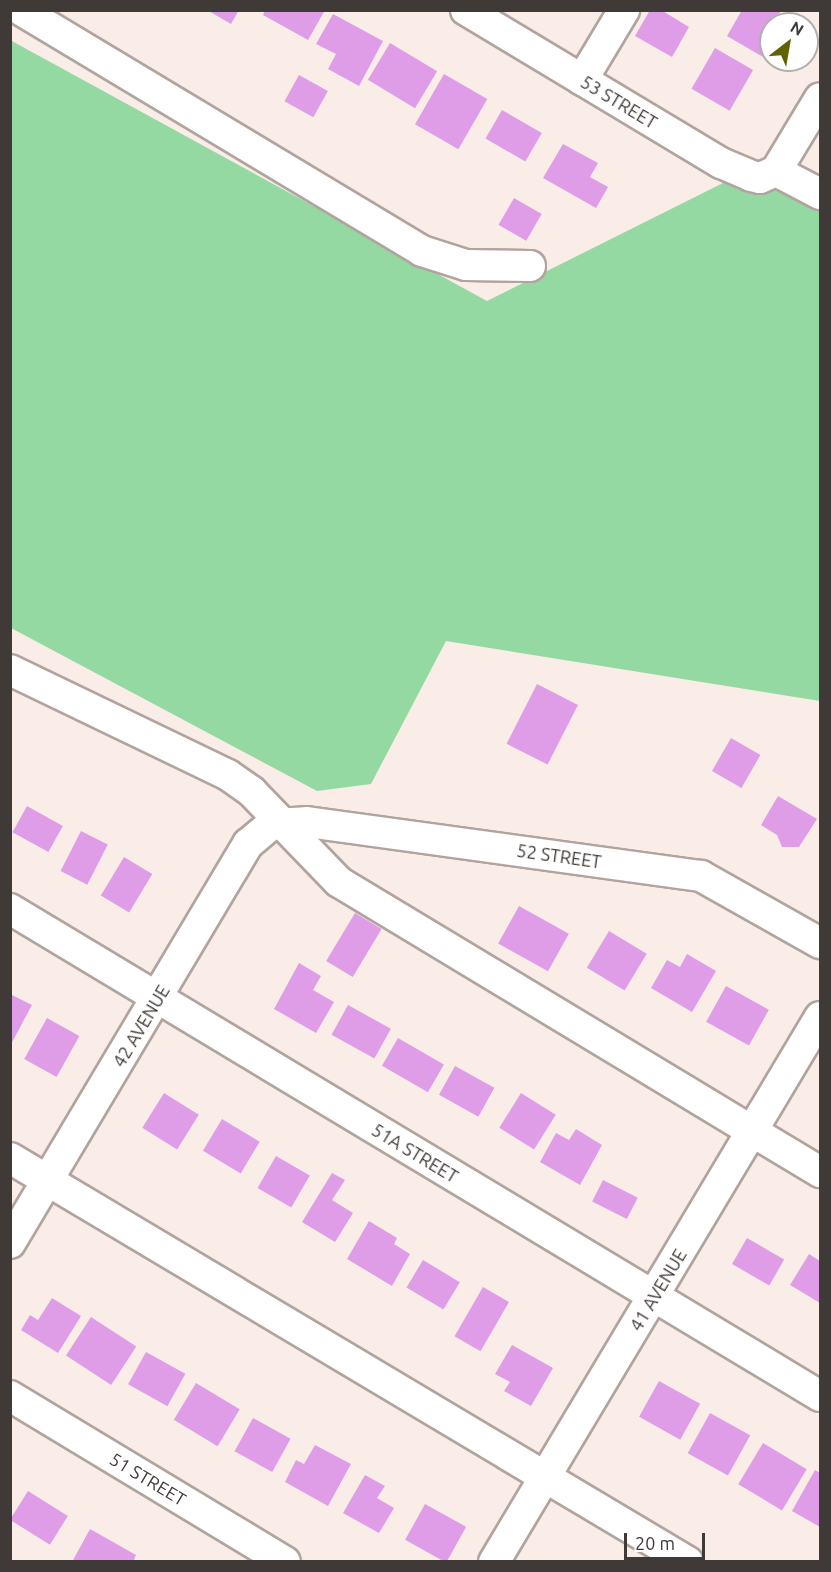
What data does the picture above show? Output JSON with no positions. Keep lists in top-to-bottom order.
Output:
{
  "streets": {
    "street": [
      "53 STREET",
      "52 STREET",
      "42 AVENUE",
      "51A STREET",
      "41 AVENUE",
      "51 STREET"
    ]
  },
  "crossings": [
    ["52 STREET", "42 AVENUE"],
    ["42 AVENUE", "51A STREET"],
    ["51A STREET", "41 AVENUE"]
  ],
  "scale_bar": "20 m",
  "north": "top right"
}
